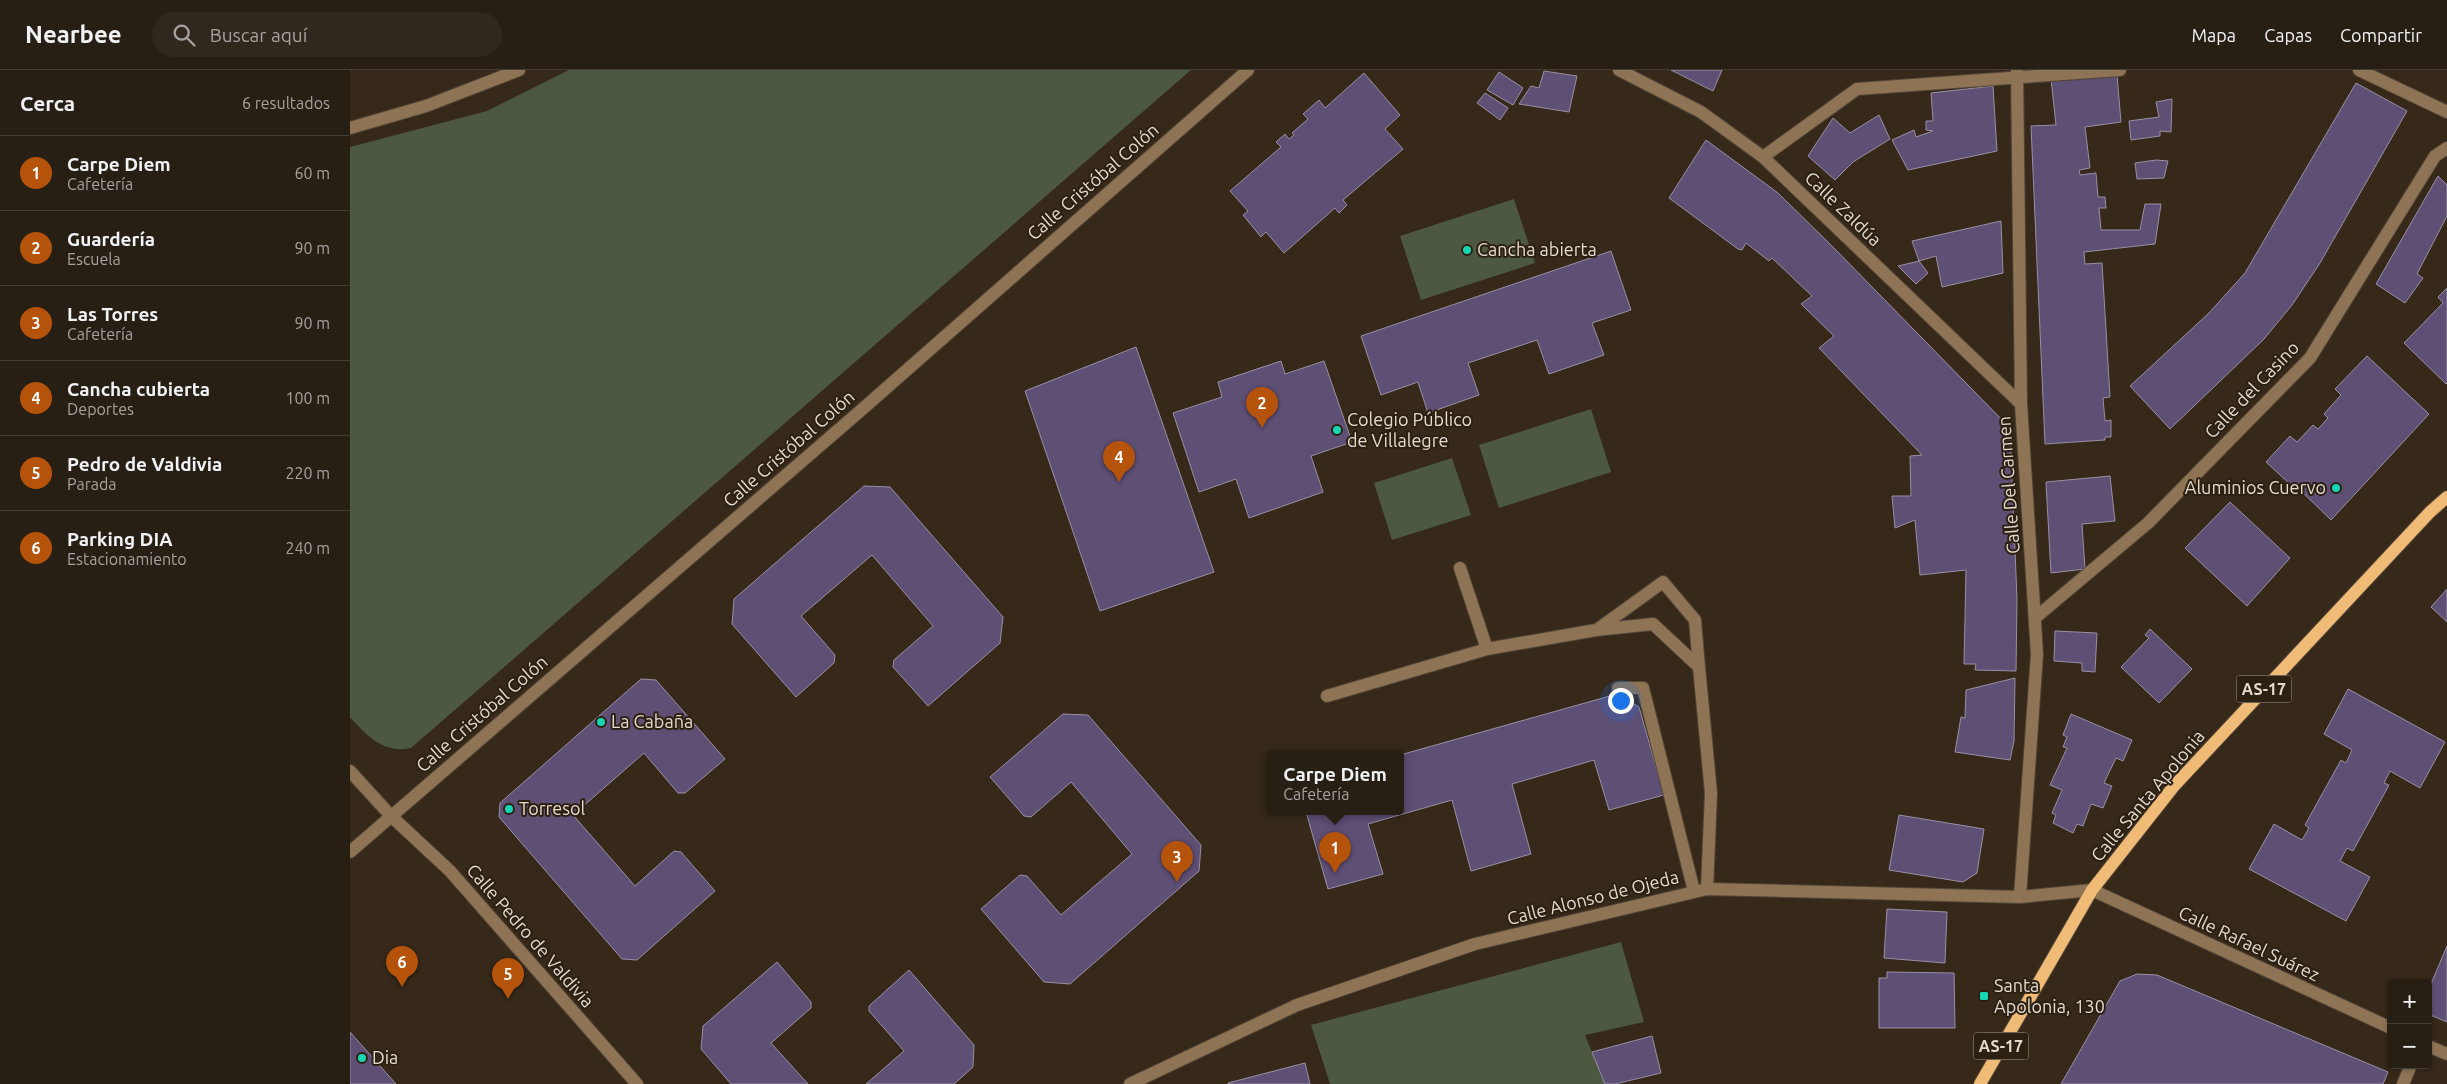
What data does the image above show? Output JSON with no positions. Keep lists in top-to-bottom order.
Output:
{
  "streets": {
    "main road": ["AS-17", "Calle Santa Apolonia"],
    "street": [
      "Calle Cristóbal Colón",
      "Calle Zaldúa",
      "Calle del Casino",
      "Calle Del Carmen",
      "Calle Alonso de Ojeda",
      "Calle Pedro de Valdivia",
      "Calle Rafael Suárez"
    ]
  },
  "crossings": [
    ["Calle Cristóbal Colón", "Calle Pedro de Valdivia"],
    ["Calle Zaldúa", "Calle Del Carmen"],
    ["Calle del Casino", "Calle Del Carmen"],
    ["Calle Del Carmen", "Calle Alonso de Ojeda"],
    ["Calle Santa Apolonia", "Calle Alonso de Ojeda"],
    ["Calle Santa Apolonia", "Calle Rafael Suárez"],
    ["Calle Alonso de Ojeda", "Calle Rafael Suárez"]
  ],
  "places": {
    "other": [
      "Cancha abierta",
      "Colegio Público de Villalegre",
      "Aluminios Cuervo",
      "La Cabaña",
      "Torresol",
      "Dia"
    ],
    "transit": ["Santa Apolonia, 130"]
  },
  "page": {
    "header": "Nearbee",
    "search": "Buscar aquí",
    "nav": ["Mapa", "Capas", "Compartir"],
    "heading": ["Cerca", "6 resultados"],
    "list": [
      {
        "mark": "1",
        "name": "Carpe Diem",
        "note": "Cafetería",
        "value": "60 m"
      },
      {
        "mark": "2",
        "name": "Guardería",
        "note": "Escuela",
        "value": "90 m"
      },
      {
        "mark": "3",
        "name": "Las Torres",
        "note": "Cafetería",
        "value": "90 m"
      },
      {
        "mark": "4",
        "name": "Cancha cubierta",
        "note": "Deportes",
        "value": "100 m"
      },
      {
        "mark": "5",
        "name": "Pedro de Valdivia",
        "note": "Parada",
        "value": "220 m"
      },
      {
        "mark": "6",
        "name": "Parking DIA",
        "note": "Estacionamiento",
        "value": "240 m"
      }
    ],
    "pins": [
      "2",
      "4",
      "1",
      "3",
      "6",
      "5"
    ],
    "popup": ["Carpe Diem", "Cafetería"],
    "map_buttons": ["+", "−"]
  }
}
